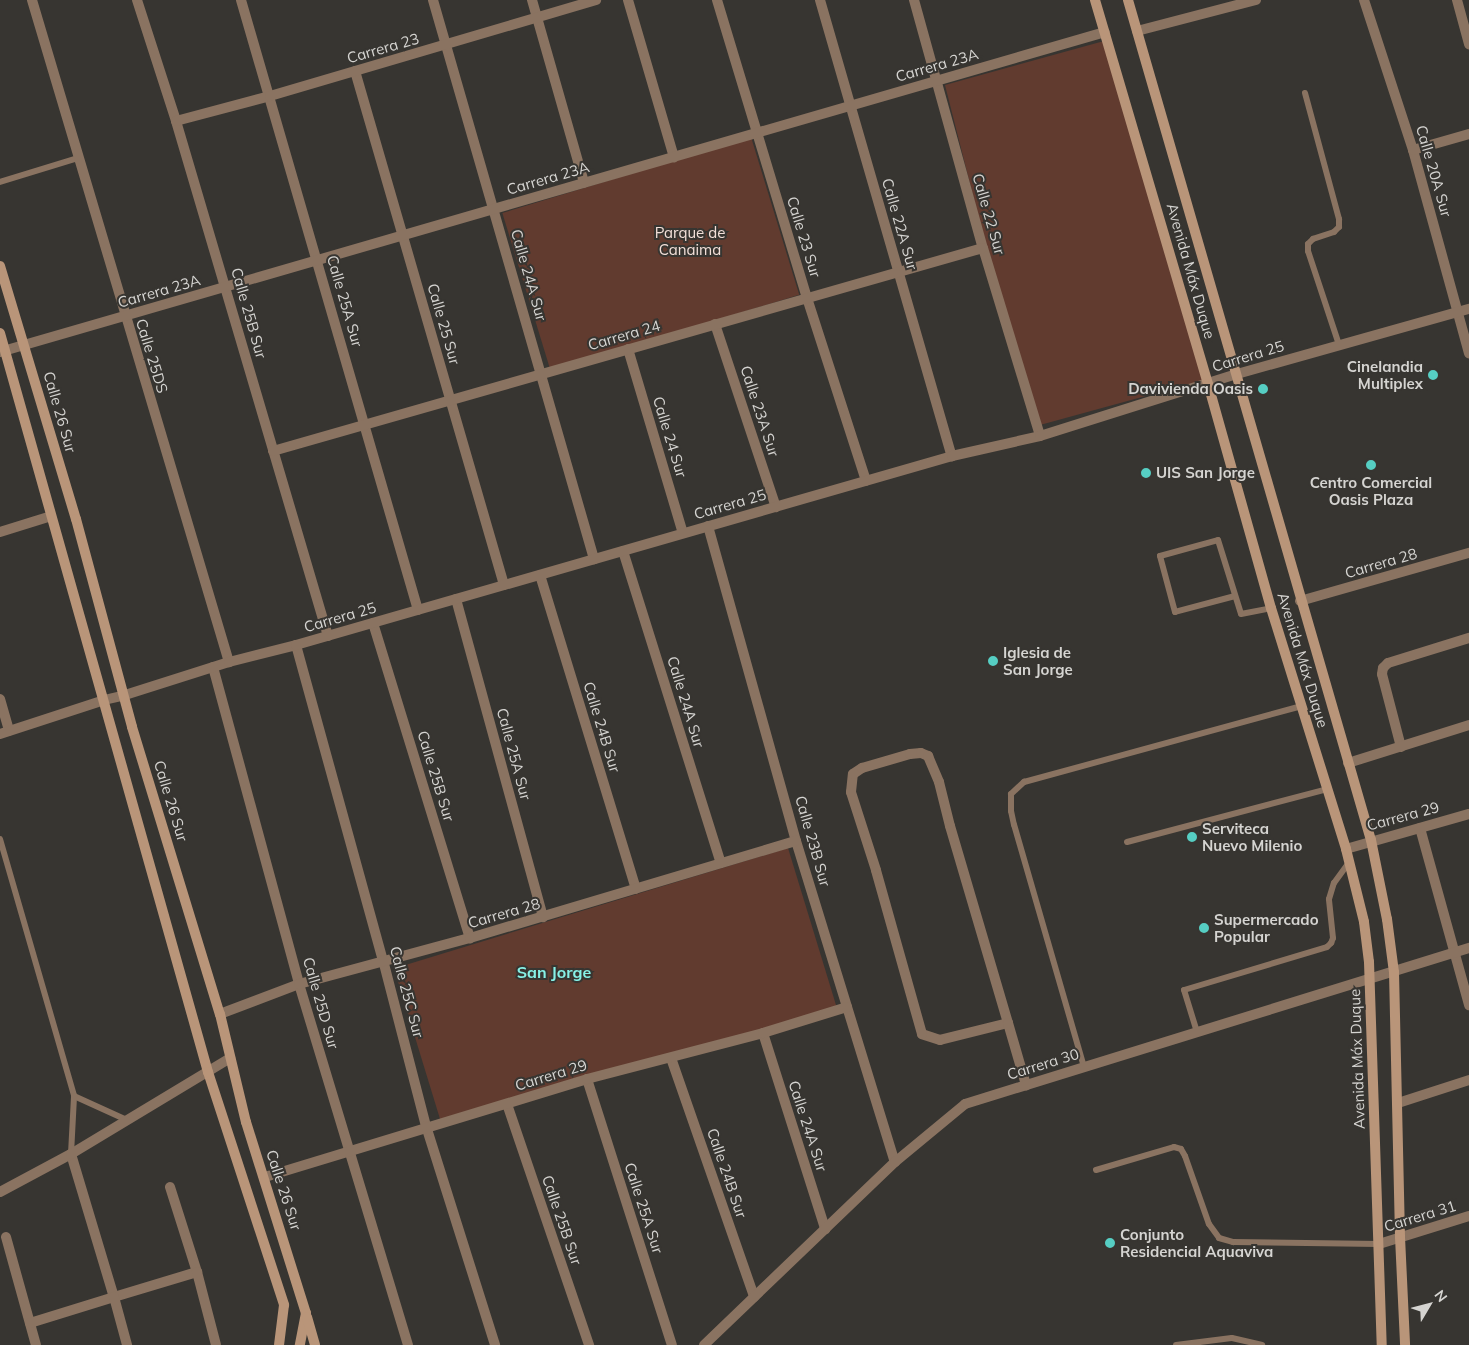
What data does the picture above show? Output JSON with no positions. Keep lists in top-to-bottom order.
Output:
{
  "streets": {
    "main road": ["Avenida Máx Duque", "Calle 26 Sur"],
    "street": [
      "Carrera 23",
      "Carrera 23A",
      "Calle 20A Sur",
      "Calle 22 Sur",
      "Calle 22A Sur",
      "Calle 23 Sur",
      "Calle 24A Sur",
      "Calle 25A Sur",
      "Calle 25B Sur",
      "Calle 25 Sur",
      "Carrera 24",
      "Calle 25DS",
      "Carrera 25",
      "Calle 23A Sur",
      "Calle 24 Sur",
      "Carrera 28",
      "Calle 24B Sur",
      "Carrera 29",
      "Calle 23B Sur",
      "Calle 25C Sur",
      "Calle 25D Sur",
      "Carrera 30",
      "Carrera 31"
    ]
  },
  "crossings": [
    ["Carrera 23", "Calle 24A Sur"],
    ["Carrera 23", "Calle 25A Sur"],
    ["Carrera 23", "Calle 25B Sur"],
    ["Carrera 23", "Calle 25 Sur"],
    ["Carrera 23A", "Calle 22 Sur"],
    ["Carrera 23A", "Calle 22A Sur"],
    ["Carrera 23A", "Calle 23 Sur"],
    ["Carrera 23A", "Avenida Máx Duque"],
    ["Carrera 23A", "Calle 24A Sur"],
    ["Carrera 23A", "Calle 25A Sur"],
    ["Carrera 23A", "Calle 25B Sur"],
    ["Carrera 23A", "Calle 25 Sur"],
    ["Carrera 23A", "Calle 25DS"],
    ["Carrera 23A", "Calle 26 Sur"],
    ["Calle 20A Sur", "Carrera 25"],
    ["Calle 22 Sur", "Carrera 24"],
    ["Calle 22 Sur", "Carrera 25"],
    ["Calle 22A Sur", "Carrera 24"],
    ["Calle 22A Sur", "Carrera 25"],
    ["Calle 23 Sur", "Carrera 24"],
    ["Calle 23 Sur", "Carrera 25"],
    ["Avenida Máx Duque", "Carrera 25"],
    ["Avenida Máx Duque", "Carrera 28"],
    ["Avenida Máx Duque", "Carrera 29"],
    ["Avenida Máx Duque", "Carrera 30"],
    ["Avenida Máx Duque", "Carrera 31"],
    ["Calle 24A Sur", "Carrera 24"],
    ["Calle 24A Sur", "Carrera 25"],
    ["Calle 24A Sur", "Carrera 28"],
    ["Calle 24A Sur", "Carrera 29"],
    ["Calle 24A Sur", "Carrera 30"],
    ["Calle 25A Sur", "Carrera 24"],
    ["Calle 25A Sur", "Carrera 25"],
    ["Calle 25A Sur", "Carrera 28"],
    ["Calle 25A Sur", "Carrera 29"],
    ["Calle 25B Sur", "Carrera 24"],
    ["Calle 25B Sur", "Carrera 25"],
    ["Calle 25B Sur", "Carrera 28"],
    ["Calle 25B Sur", "Carrera 29"],
    ["Calle 25 Sur", "Carrera 24"],
    ["Calle 25 Sur", "Carrera 25"],
    ["Carrera 24", "Calle 23A Sur"],
    ["Carrera 24", "Calle 24 Sur"],
    ["Calle 25DS", "Carrera 25"],
    ["Carrera 25", "Calle 23A Sur"],
    ["Carrera 25", "Calle 26 Sur"],
    ["Carrera 25", "Calle 24 Sur"],
    ["Carrera 25", "Calle 24B Sur"],
    ["Carrera 25", "Calle 23B Sur"],
    ["Carrera 25", "Calle 25C Sur"],
    ["Carrera 25", "Calle 25D Sur"],
    ["Calle 26 Sur", "Carrera 28"],
    ["Calle 26 Sur", "Carrera 29"],
    ["Carrera 28", "Calle 24B Sur"],
    ["Carrera 28", "Calle 23B Sur"],
    ["Carrera 28", "Calle 25C Sur"],
    ["Carrera 28", "Calle 25D Sur"],
    ["Calle 24B Sur", "Carrera 29"],
    ["Calle 24B Sur", "Carrera 30"],
    ["Carrera 29", "Calle 23B Sur"],
    ["Carrera 29", "Calle 25C Sur"],
    ["Carrera 29", "Calle 25D Sur"],
    ["Calle 23B Sur", "Carrera 30"]
  ],
  "districts": ["San Jorge"],
  "parks": ["Parque de Canaima"],
  "places": [
    "Cinelandia Multiplex",
    "Davivienda Oasis",
    "Centro Comercial Oasis Plaza",
    "UIS San Jorge",
    "Iglesia de San Jorge",
    "Serviteca Nuevo Milenio",
    "Supermercado Popular",
    "Conjunto Residencial Aquaviva"
  ],
  "north": "top right"
}
